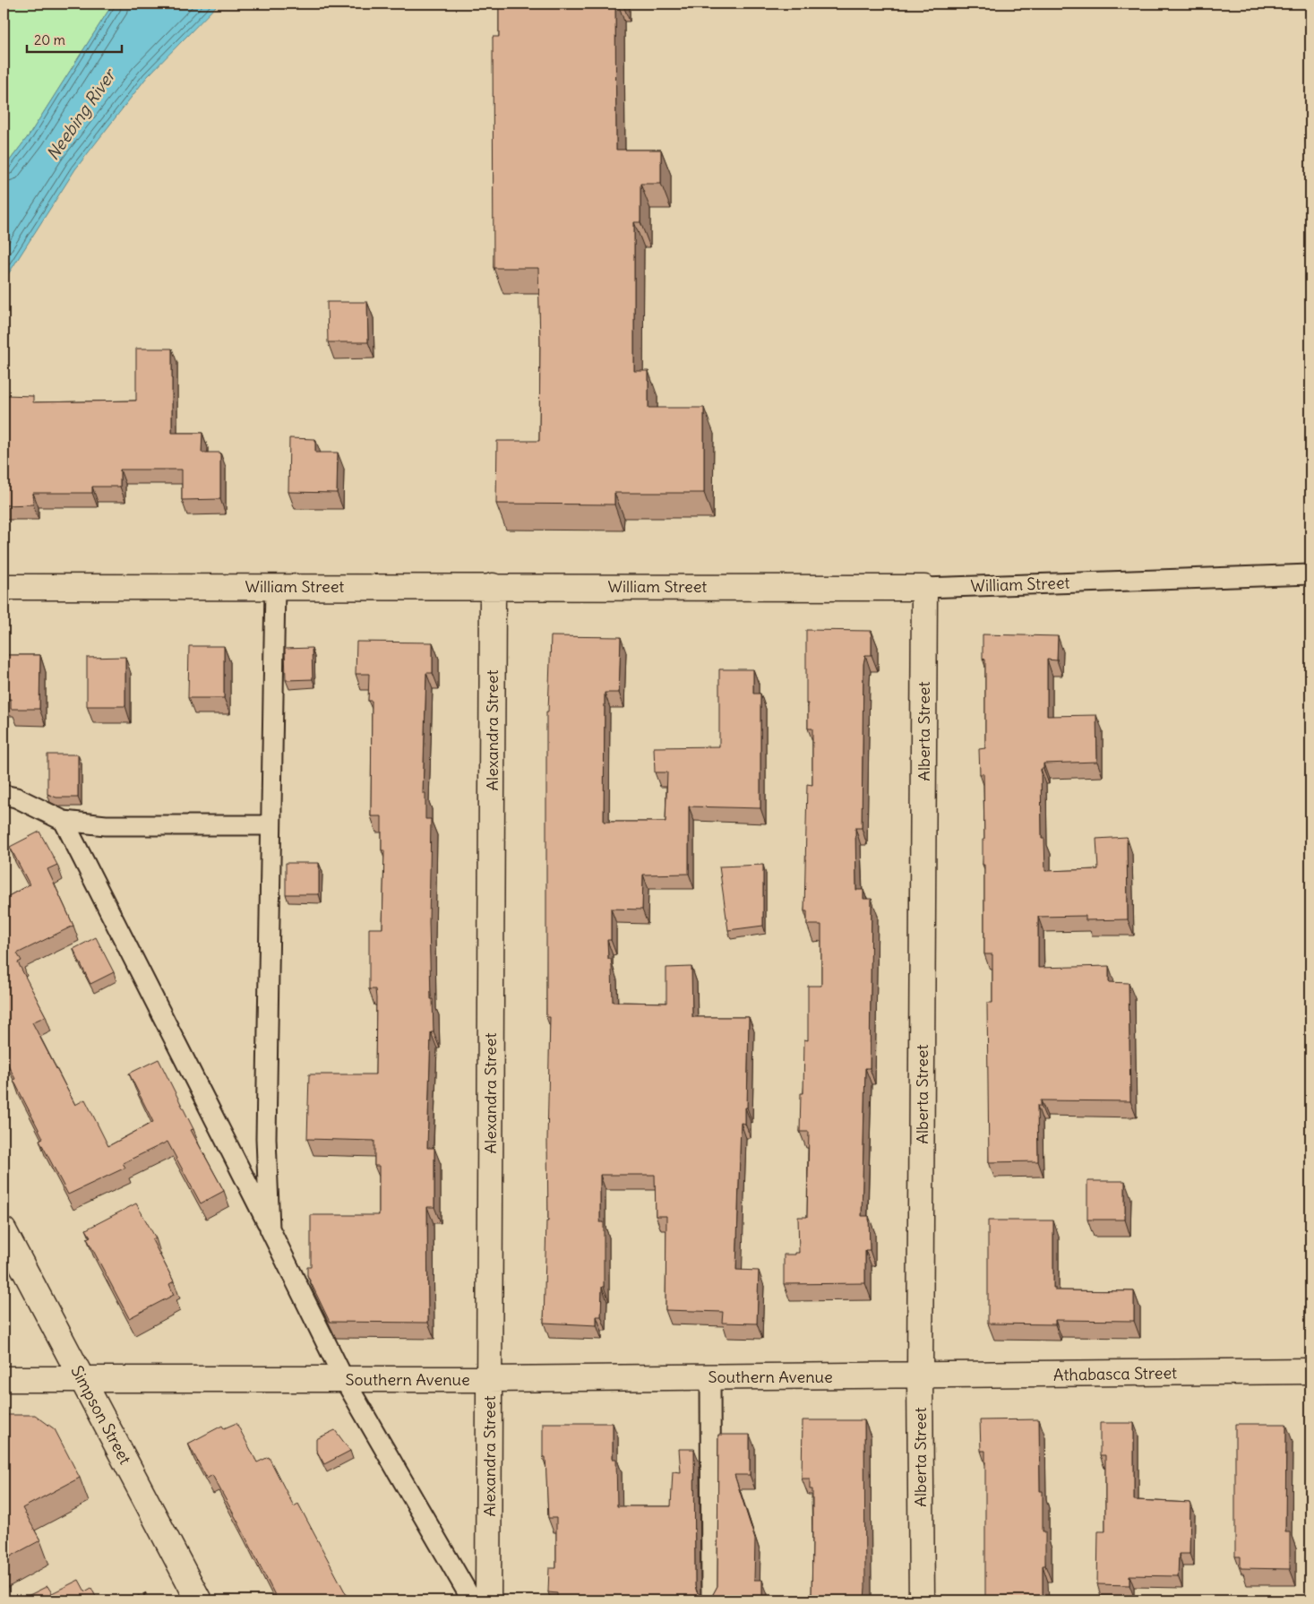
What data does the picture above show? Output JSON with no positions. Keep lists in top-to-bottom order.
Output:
{
  "streets": {
    "street": [
      "William Street",
      "Alexandra Street",
      "Alberta Street",
      "Athabasca Street",
      "Southern Avenue",
      "Simpson Street"
    ]
  },
  "crossings": [
    ["William Street", "Alexandra Street"],
    ["William Street", "Alberta Street"],
    ["Alexandra Street", "Southern Avenue"],
    ["Alberta Street", "Athabasca Street"],
    ["Alberta Street", "Southern Avenue"],
    ["Athabasca Street", "Southern Avenue"],
    ["Southern Avenue", "Simpson Street"]
  ],
  "water": ["Neebing River"],
  "scale_bar": "20 m"
}
